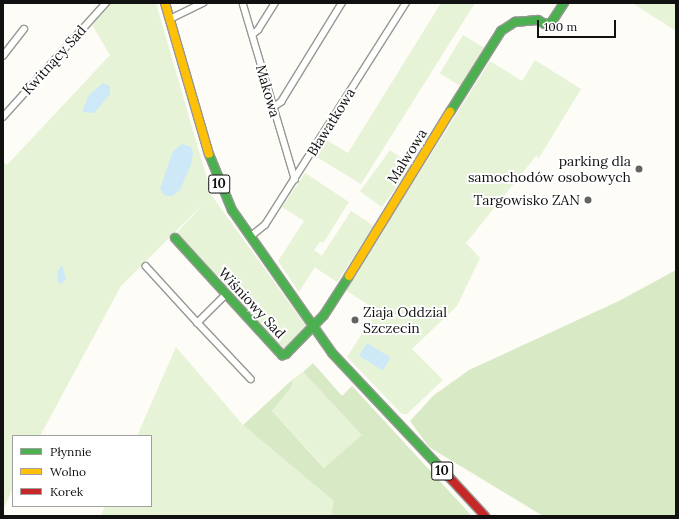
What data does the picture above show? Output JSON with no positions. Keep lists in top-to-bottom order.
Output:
{
  "streets": {
    "street": [
      "Kwitnący Sad",
      "Makowa",
      "Bławatkowa",
      "Malwowa",
      "10",
      "Wiśniowy Sad"
    ]
  },
  "crossings": [
    ["Makowa", "Bławatkowa"],
    ["Bławatkowa", "10"],
    ["Malwowa", "10"],
    ["Malwowa", "Wiśniowy Sad"],
    ["10", "Wiśniowy Sad"]
  ],
  "places": ["parking dla samochodów osobowych", "Targowisko ZAN", "Ziaja Oddzial Szczecin"],
  "legend": ["Płynnie", "Wolno", "Korek"],
  "scale_bar": "100 m"
}
